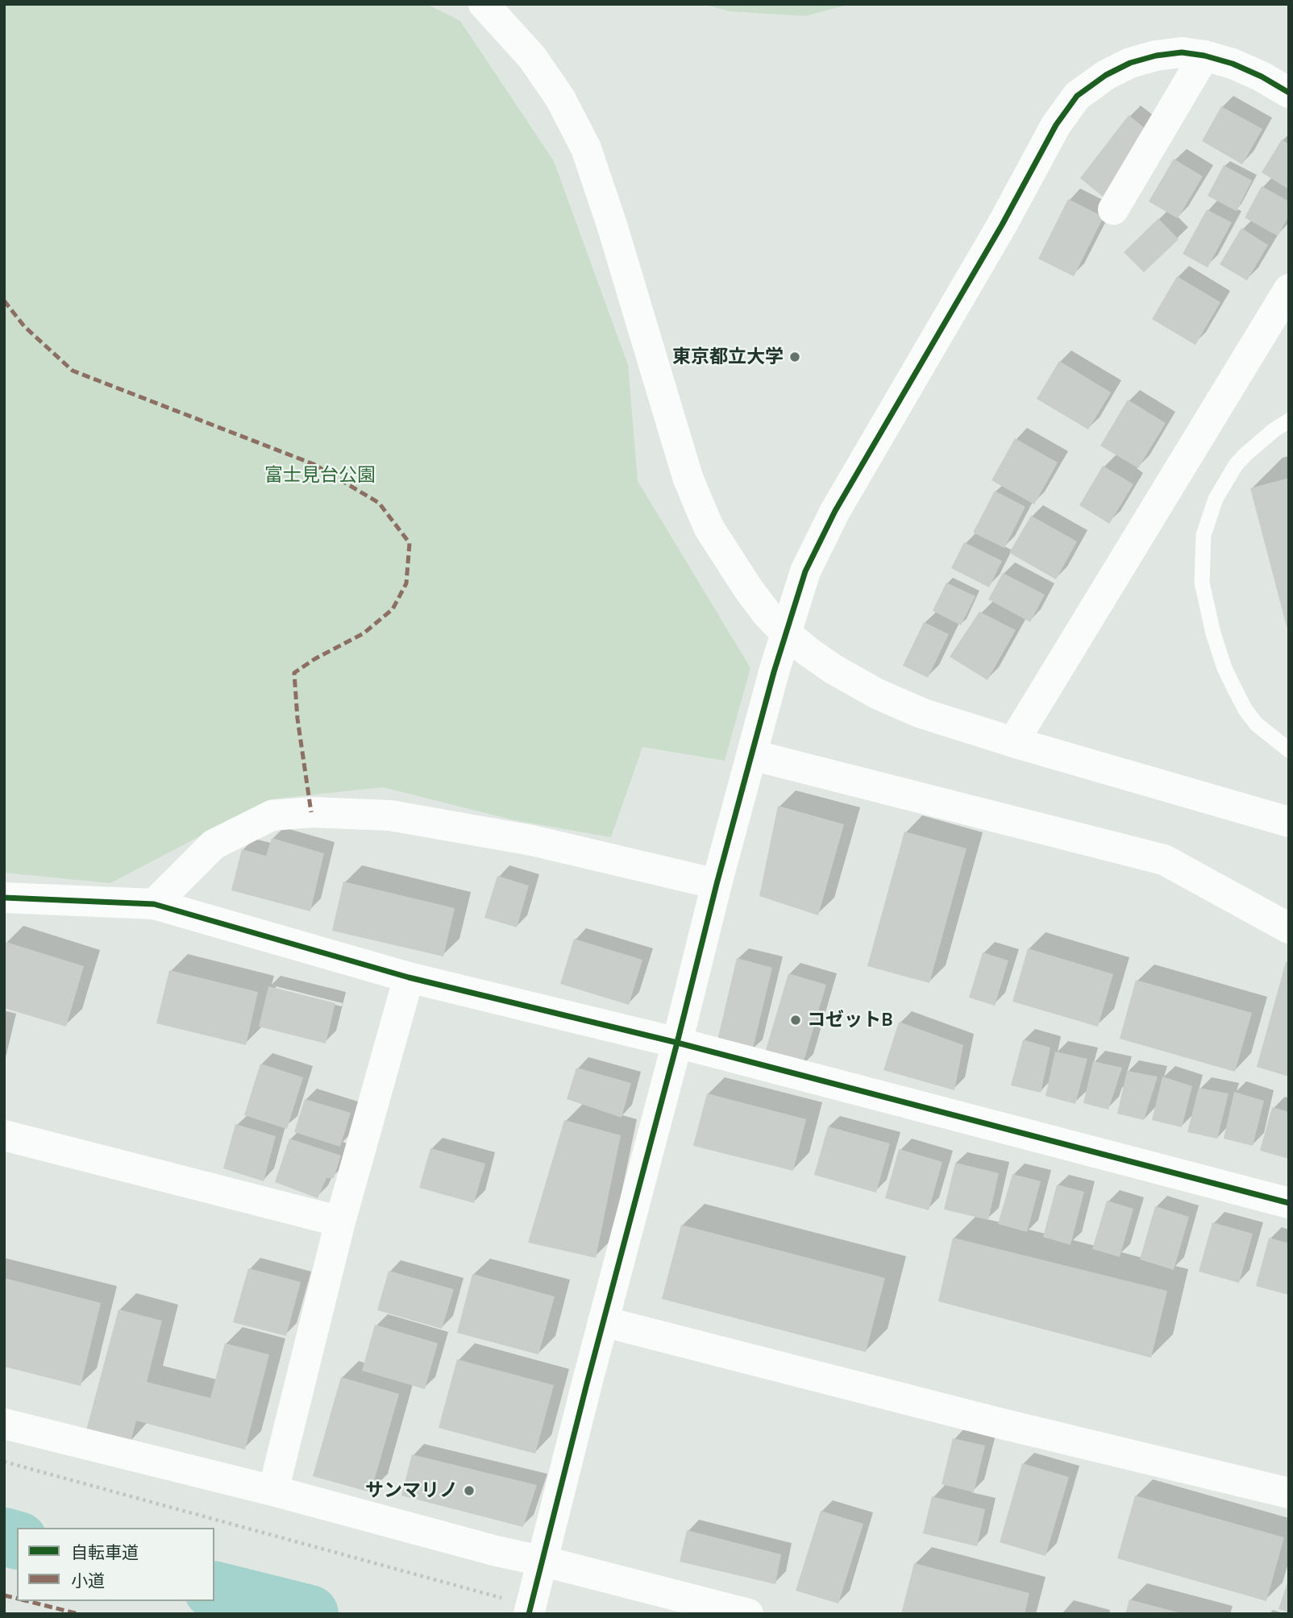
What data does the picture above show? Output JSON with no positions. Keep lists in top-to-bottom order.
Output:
{
  "parks": ["富士見台公園"],
  "places": ["東京都立大学", "コゼットB", "サンマリノ"],
  "legend": ["自転車道", "小道"]
}
